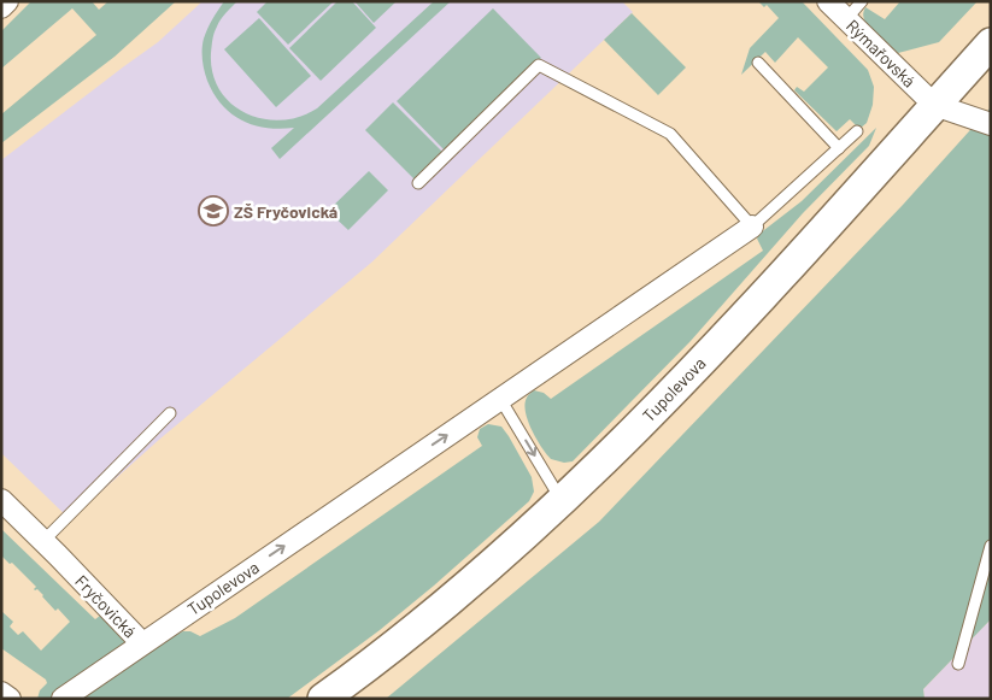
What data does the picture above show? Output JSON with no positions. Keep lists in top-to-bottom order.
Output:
{
  "streets": {
    "main road": ["Tupolevova"],
    "street": ["Rýmařovská", "Fryčovická"]
  },
  "crossings": [
    ["Rýmařovská", "Tupolevova"],
    ["Tupolevova", "Fryčovická"]
  ],
  "places": {
    "school or university": ["ZŠ Fryčovická"]
  }
}
